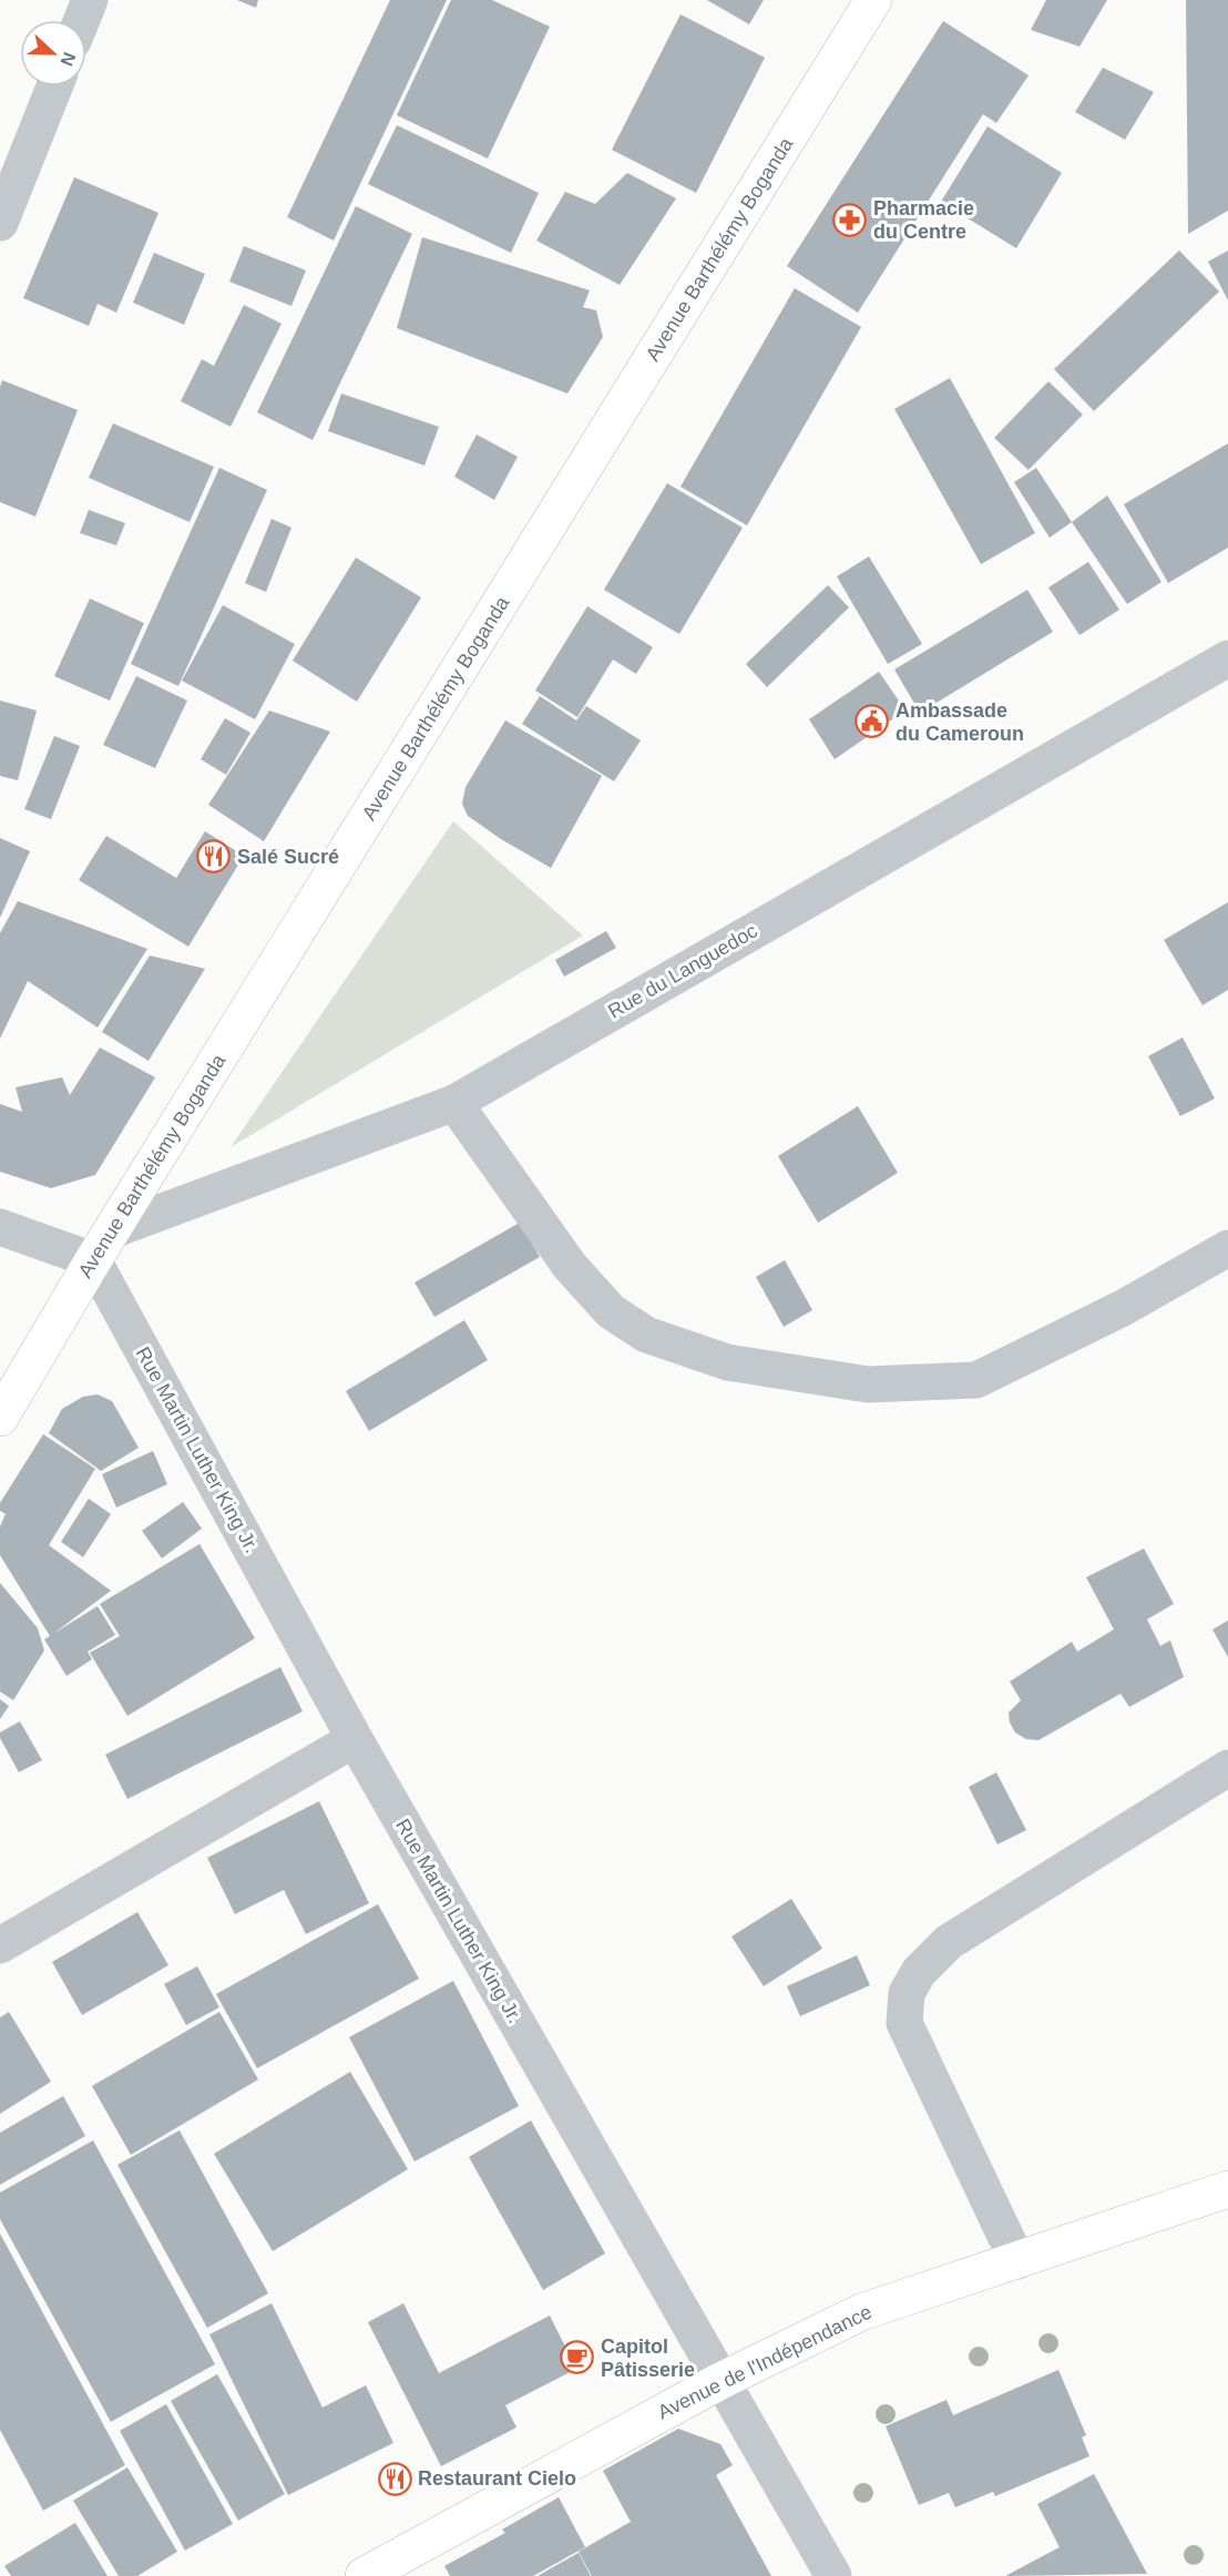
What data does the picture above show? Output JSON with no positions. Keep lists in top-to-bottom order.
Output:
{
  "streets": {
    "main road": ["Avenue Barthélémy Boganda", "Avenue de l'Indépendance"],
    "street": ["Rue du Languedoc", "Rue Martin Luther King Jr."]
  },
  "crossings": [
    ["Avenue Barthélémy Boganda", "Rue du Languedoc"],
    ["Avenue Barthélémy Boganda", "Rue Martin Luther King Jr."],
    ["Rue du Languedoc", "Rue Martin Luther King Jr."],
    ["Rue Martin Luther King Jr.", "Avenue de l'Indépendance"]
  ],
  "places": {
    "pharmacy": ["Pharmacie du Centre"],
    "public building": ["Ambassade du Cameroun"],
    "restaurant": ["Salé Sucré", "Restaurant Cielo"],
    "cafe": ["Capitol Pâtisserie"]
  },
  "north": "right"
}
